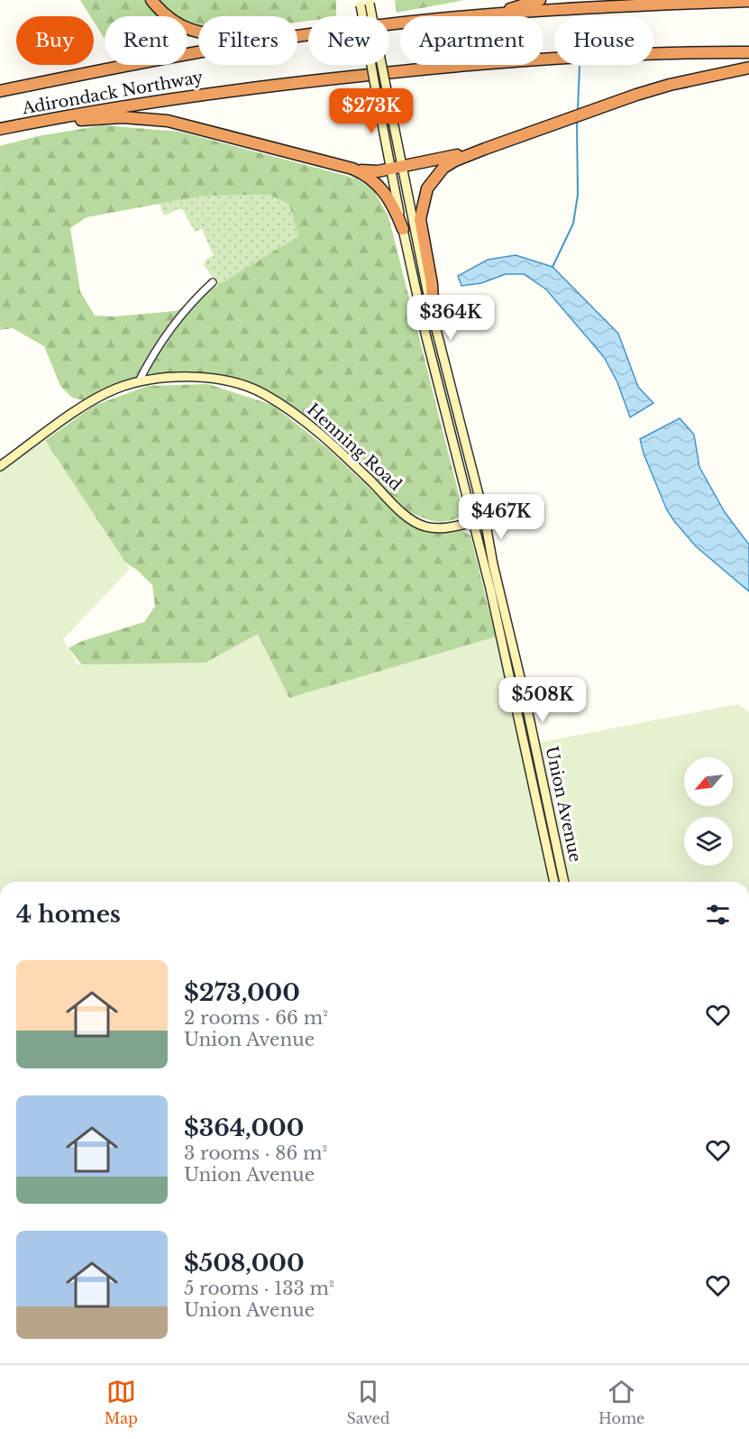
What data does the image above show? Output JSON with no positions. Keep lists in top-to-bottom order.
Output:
{
  "streets": {
    "highway": ["Adirondack Northway"],
    "main road": ["Henning Road", "Union Avenue"]
  },
  "crossings": [
    ["Henning Road", "Union Avenue"]
  ],
  "north": "bottom left",
  "page": {
    "chip": [
      "Buy",
      "Rent",
      "Filters",
      "New",
      "Apartment",
      "House"
    ],
    "price": [
      "$273K",
      "$364K",
      "$467K",
      "$508K"
    ],
    "heading": "4 homes",
    "list": [
      {
        "name": "$273,000",
        "note": "2 rooms · 66 m² · Union Avenue"
      },
      {
        "name": "$364,000",
        "note": "3 rooms · 86 m² · Union Avenue"
      },
      {
        "name": "$508,000",
        "note": "5 rooms · 133 m² · Union Avenue"
      }
    ],
    "tabs": ["Map", "Saved", "Home"]
  }
}
